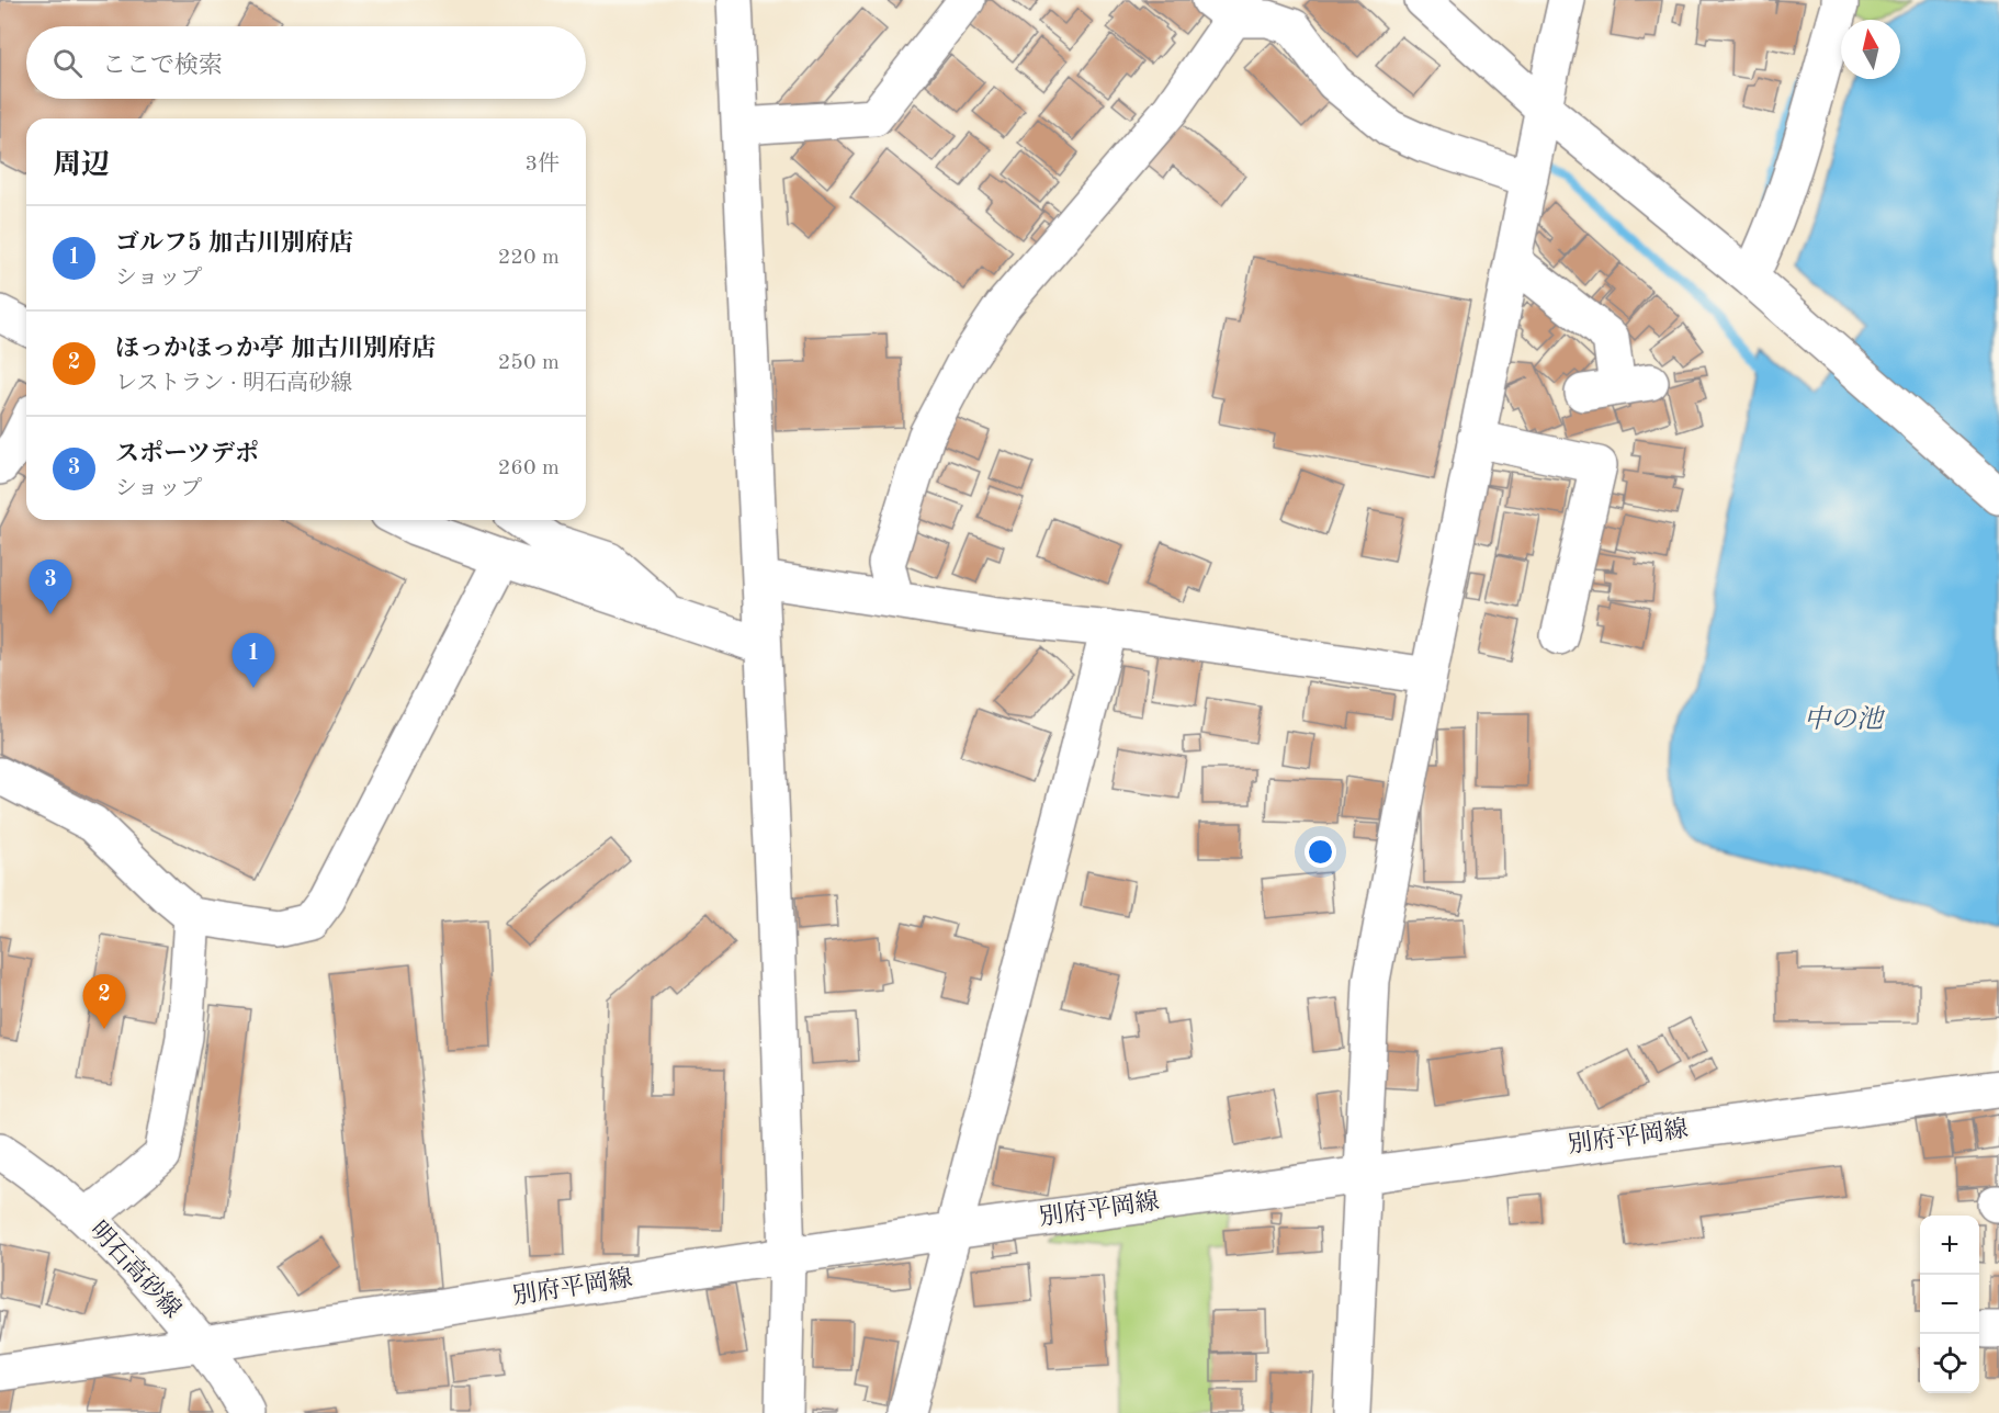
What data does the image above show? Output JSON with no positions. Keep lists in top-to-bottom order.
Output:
{
  "streets": {
    "street": ["別府平岡線", "明石高砂線"]
  },
  "crossings": [
    ["別府平岡線", "明石高砂線"]
  ],
  "water": ["中の池"],
  "north": "top",
  "page": {
    "search": "ここで検索",
    "heading": ["周辺", "3件"],
    "list": [
      {
        "mark": "1",
        "name": "ゴルフ5 加古川別府店",
        "note": "ショップ",
        "value": "220 m"
      },
      {
        "mark": "2",
        "name": "ほっかほっか亭 加古川別府店",
        "note": "レストラン · 明石高砂線",
        "value": "250 m"
      },
      {
        "mark": "3",
        "name": "スポーツデポ",
        "note": "ショップ",
        "value": "260 m"
      }
    ],
    "pins": ["3", "1", "2"],
    "map_buttons": ["+", "−"]
  }
}
